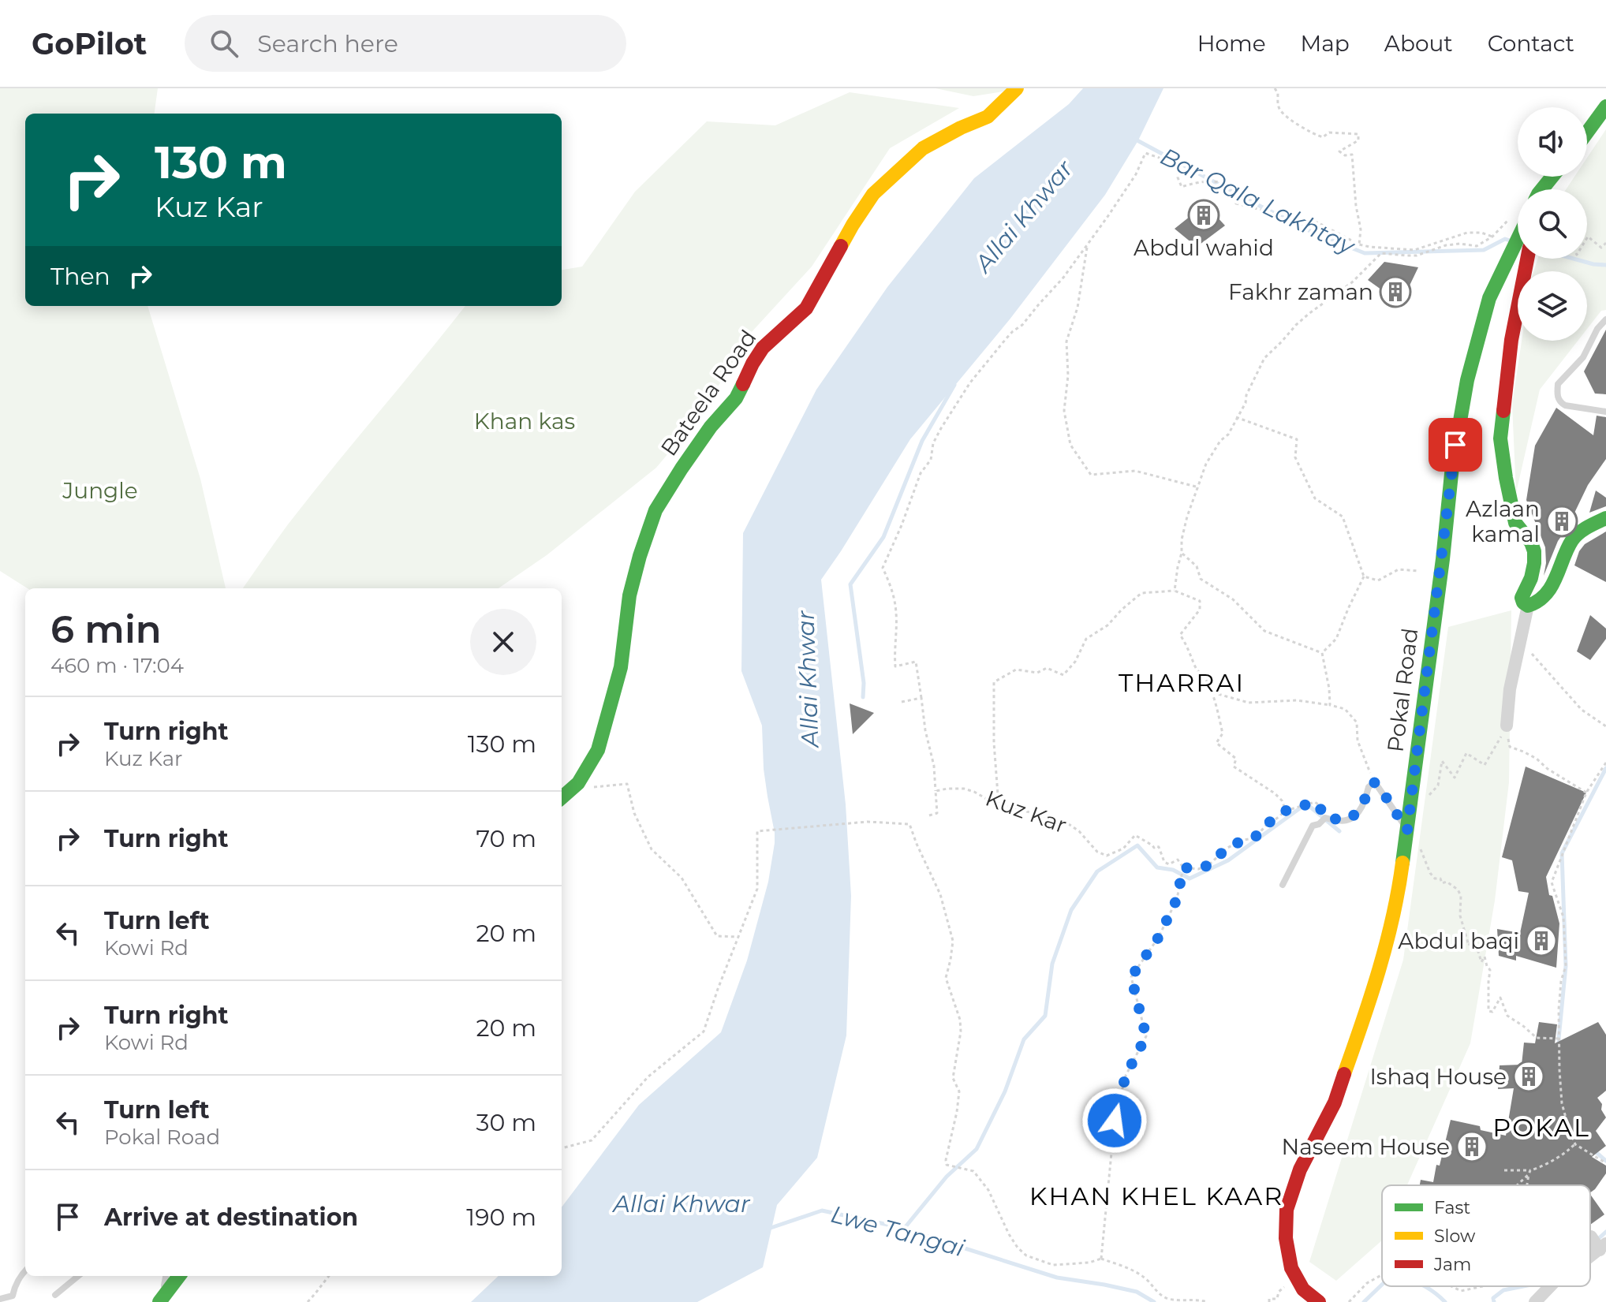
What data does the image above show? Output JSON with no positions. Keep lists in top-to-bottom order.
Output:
{
  "streets": {
    "street": ["Bateela Road", "Pokal Road"],
    "path": ["Kuz Kar"]
  },
  "districts": ["THARRAI", "POKAL", "KHAN KHEL KAAR"],
  "water": ["Bar Qala Lakhtay", "Allai Khwar", "Lwe Tangai"],
  "parks": ["Khan kas", "Jungle"],
  "places": {
    "building": [
      "Abdul wahid",
      "Fakhr zaman",
      "Azlaan kamal",
      "Abdul baqi",
      "Ishaq House",
      "Naseem House"
    ]
  },
  "legend": ["Fast", "Slow", "Jam"],
  "page": {
    "header": "GoPilot",
    "search": "Search here",
    "nav": [
      "Home",
      "Map",
      "About",
      "Contact"
    ],
    "turn": ["130 m", "Kuz Kar"],
    "then": "Then",
    "heading": ["6 min", "460 m · 17:04"],
    "list": [
      {
        "name": "Turn right",
        "note": "Kuz Kar",
        "value": "130 m"
      },
      {
        "name": "Turn right",
        "value": "70 m"
      },
      {
        "name": "Turn left",
        "note": "Kowi Rd",
        "value": "20 m"
      },
      {
        "name": "Turn right",
        "note": "Kowi Rd",
        "value": "20 m"
      },
      {
        "name": "Turn left",
        "note": "Pokal Road",
        "value": "30 m"
      },
      {
        "name": "Arrive at destination",
        "value": "190 m"
      }
    ]
  }
}
